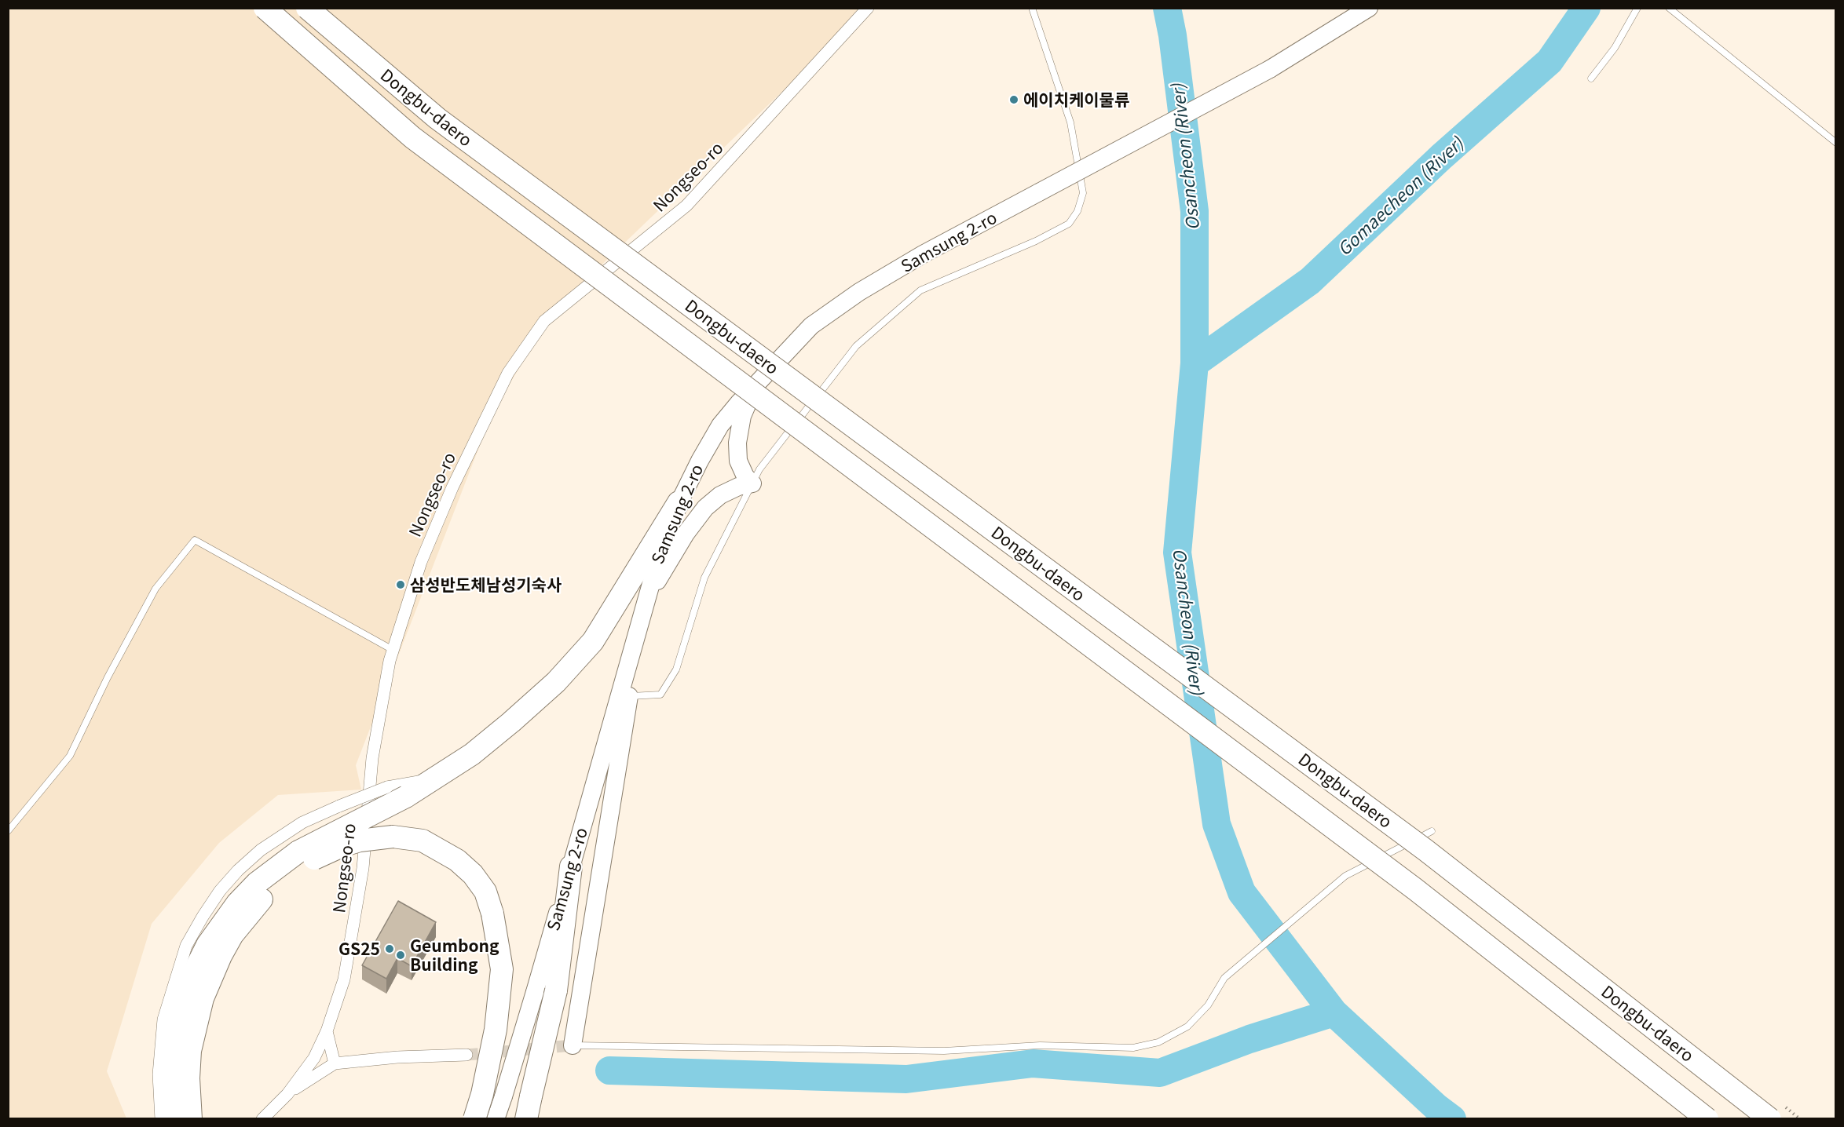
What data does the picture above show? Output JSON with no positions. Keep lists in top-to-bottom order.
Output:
{
  "streets": {
    "highway": ["Dongbu-daero"],
    "main road": ["Samsung 2-ro"],
    "street": ["Nongseo-ro"]
  },
  "water": ["Osancheon (River)", "Gomaecheon (River)"],
  "places": [
    "에이치케이물류",
    "삼성반도체남성기숙사",
    "GS25",
    "Geumbong Building"
  ]
}
